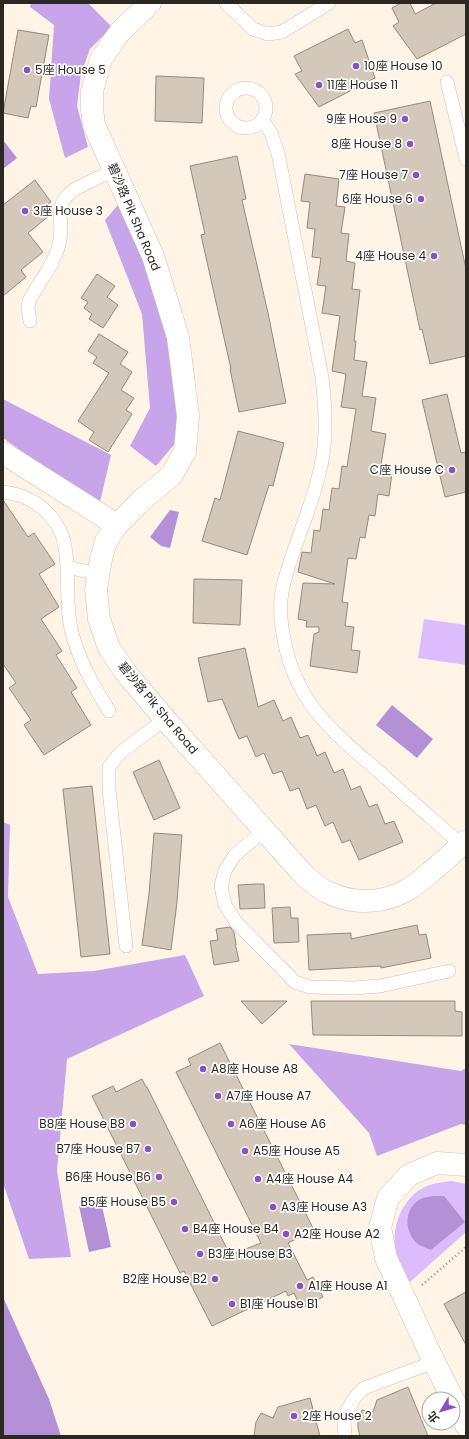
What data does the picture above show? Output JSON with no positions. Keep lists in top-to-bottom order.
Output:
{
  "streets": {
    "street": ["碧沙路 Pik Sha Road"]
  },
  "places": [
    "10座 House 10",
    "5座 House 5",
    "11座 House 11",
    "9座 House 9",
    "8座 House 8",
    "7座 House 7",
    "6座 House 6",
    "3座 House 3",
    "4座 House 4",
    "C座 House C",
    "A8座 House A8",
    "A7座 House A7",
    "B8座 House B8",
    "A6座 House A6",
    "B7座 House B7",
    "A5座 House A5",
    "B6座 House B6",
    "A4座 House A4",
    "B5座 House B5",
    "A3座 House A3",
    "B4座 House B4",
    "A2座 House A2",
    "B3座 House B3",
    "B2座 House B2",
    "A1座 House A1",
    "B1座 House B1",
    "2座 House 2"
  ],
  "north": "bottom left"
}
